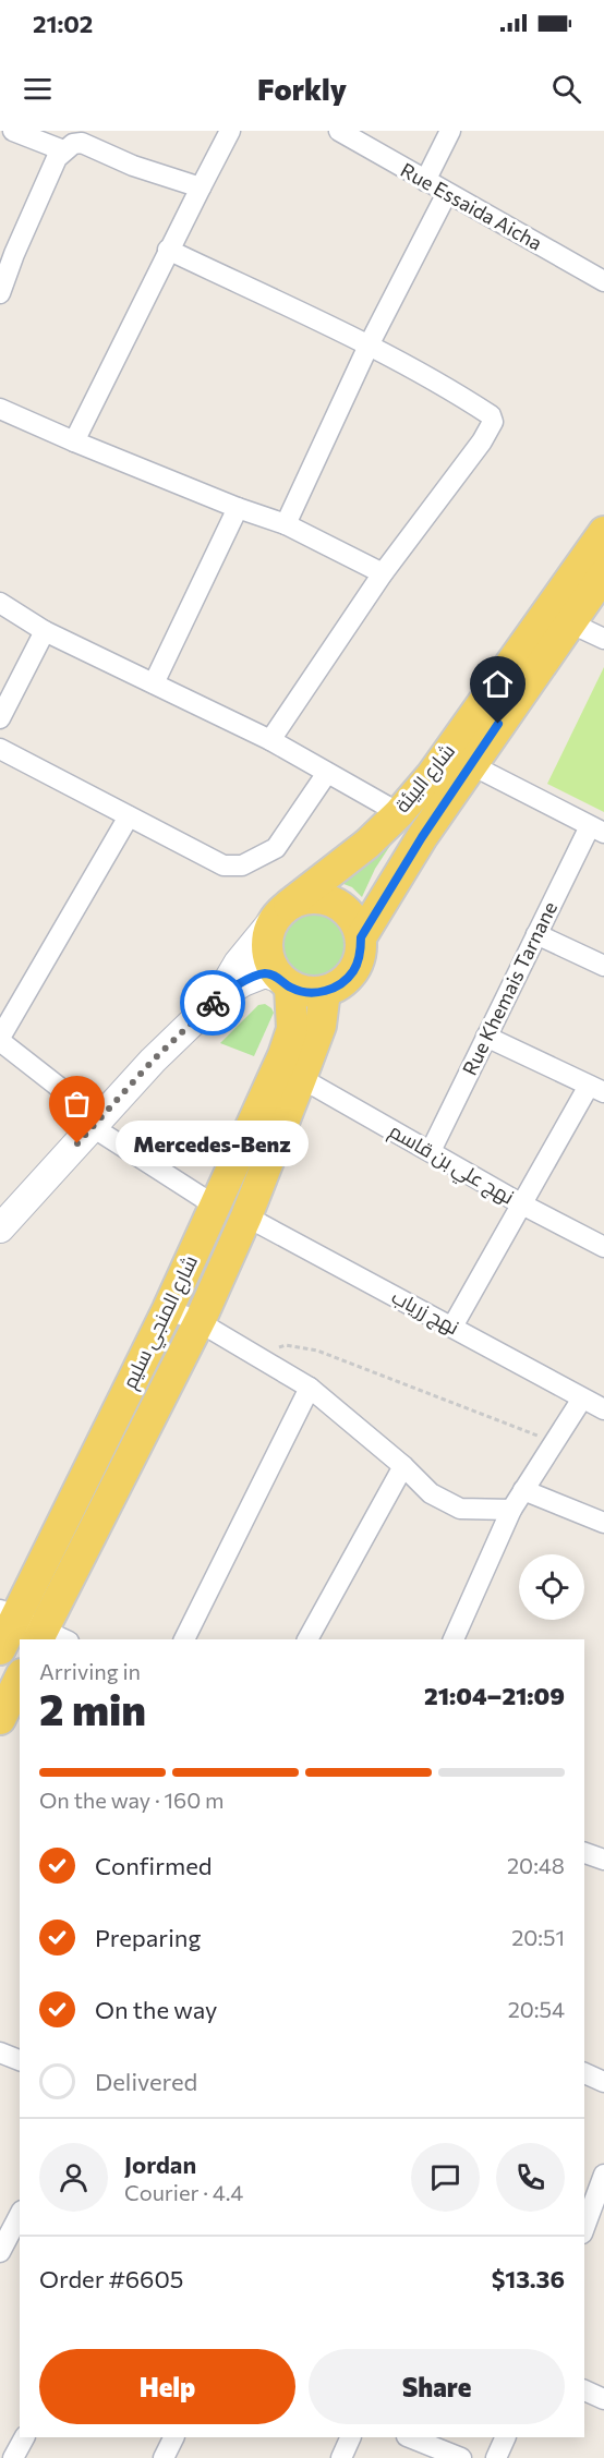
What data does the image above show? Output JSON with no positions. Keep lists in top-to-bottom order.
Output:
{
  "streets": {
    "main road": ["شارع البيئة", "شارع المنجي سليم"],
    "street": [
      "Rue Essaida Aicha",
      "Rue Khemais Tarnane",
      "نهج علي بن قاسم",
      "نهج زرياب"
    ]
  },
  "crossings": [
    ["شارع البيئة", "شارع المنجي سليم"],
    ["Rue Khemais Tarnane", "نهج علي بن قاسم"],
    ["نهج علي بن قاسم", "شارع المنجي سليم"],
    ["نهج زرياب", "شارع المنجي سليم"]
  ],
  "places": ["Mercedes-Benz"],
  "page": {
    "status": "21:02",
    "header": "Forkly",
    "bubble": "Mercedes-Benz",
    "heading": ["2 min", "Arriving in", "21:04–21:09"],
    "panel": [
      "Jordan",
      "Courier · 4.4",
      "Order #6605",
      "$13.36"
    ],
    "bar": "On the way · 160 m",
    "list": [
      ["Confirmed", "20:48"],
      ["Preparing", "20:51"],
      ["On the way", "20:54"],
      "Delivered"
    ],
    "buttons": ["Help", "Share"]
  }
}
